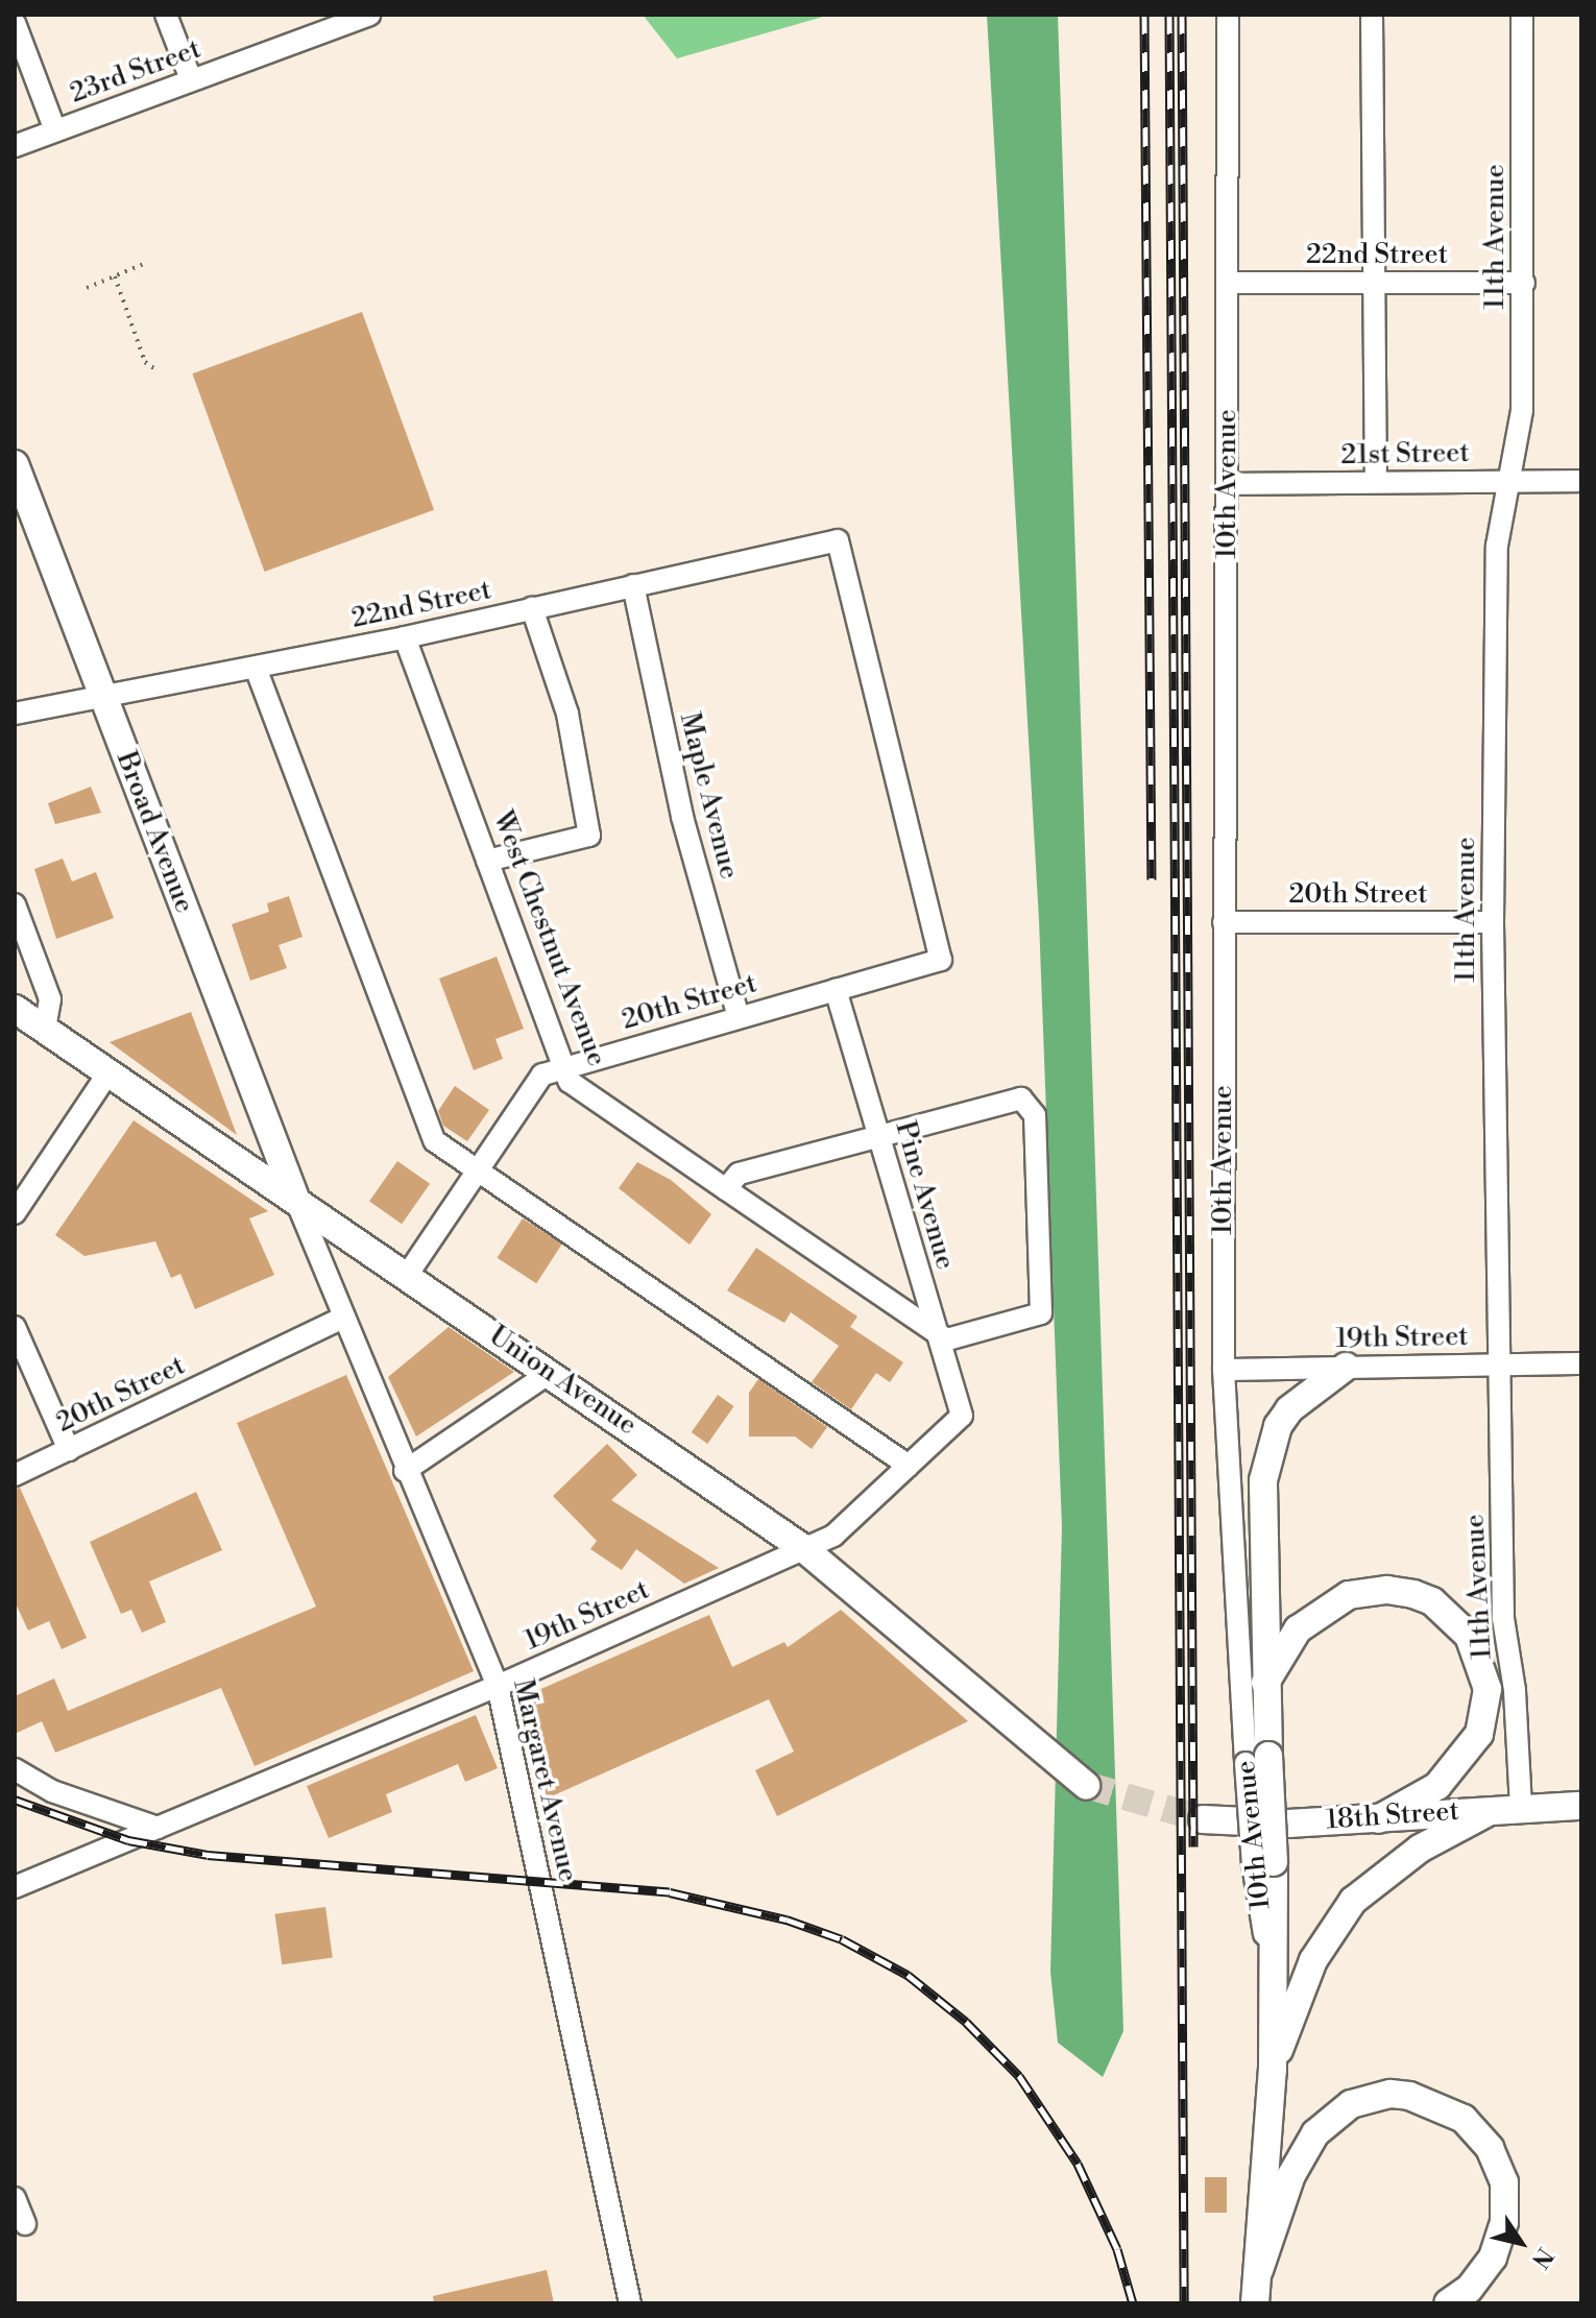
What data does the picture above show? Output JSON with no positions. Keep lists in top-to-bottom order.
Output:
{
  "streets": {
    "main road": ["Broad Avenue", "Union Avenue", "18th Street"],
    "street": [
      "23rd Street",
      "11th Avenue",
      "22nd Street",
      "21st Street",
      "10th Avenue",
      "Maple Avenue",
      "20th Street",
      "West Chestnut Avenue",
      "Pine Avenue",
      "19th Street",
      "Margaret Avenue"
    ]
  },
  "crossings": [
    ["11th Avenue", "22nd Street"],
    ["11th Avenue", "21st Street"],
    ["11th Avenue", "20th Street"],
    ["11th Avenue", "19th Street"],
    ["11th Avenue", "18th Street"],
    ["22nd Street", "10th Avenue"],
    ["22nd Street", "Maple Avenue"],
    ["22nd Street", "Broad Avenue"],
    ["22nd Street", "20th Street"],
    ["22nd Street", "West Chestnut Avenue"],
    ["21st Street", "10th Avenue"],
    ["10th Avenue", "20th Street"],
    ["10th Avenue", "19th Street"],
    ["Maple Avenue", "20th Street"],
    ["Broad Avenue", "Union Avenue"],
    ["Broad Avenue", "Margaret Avenue"],
    ["20th Street", "West Chestnut Avenue"],
    ["20th Street", "Pine Avenue"],
    ["20th Street", "Union Avenue"],
    ["20th Street", "Margaret Avenue"],
    ["West Chestnut Avenue", "Pine Avenue"],
    ["Pine Avenue", "19th Street"],
    ["19th Street", "Union Avenue"],
    ["19th Street", "Margaret Avenue"],
    ["Union Avenue", "Margaret Avenue"]
  ],
  "north": "bottom right"
}
